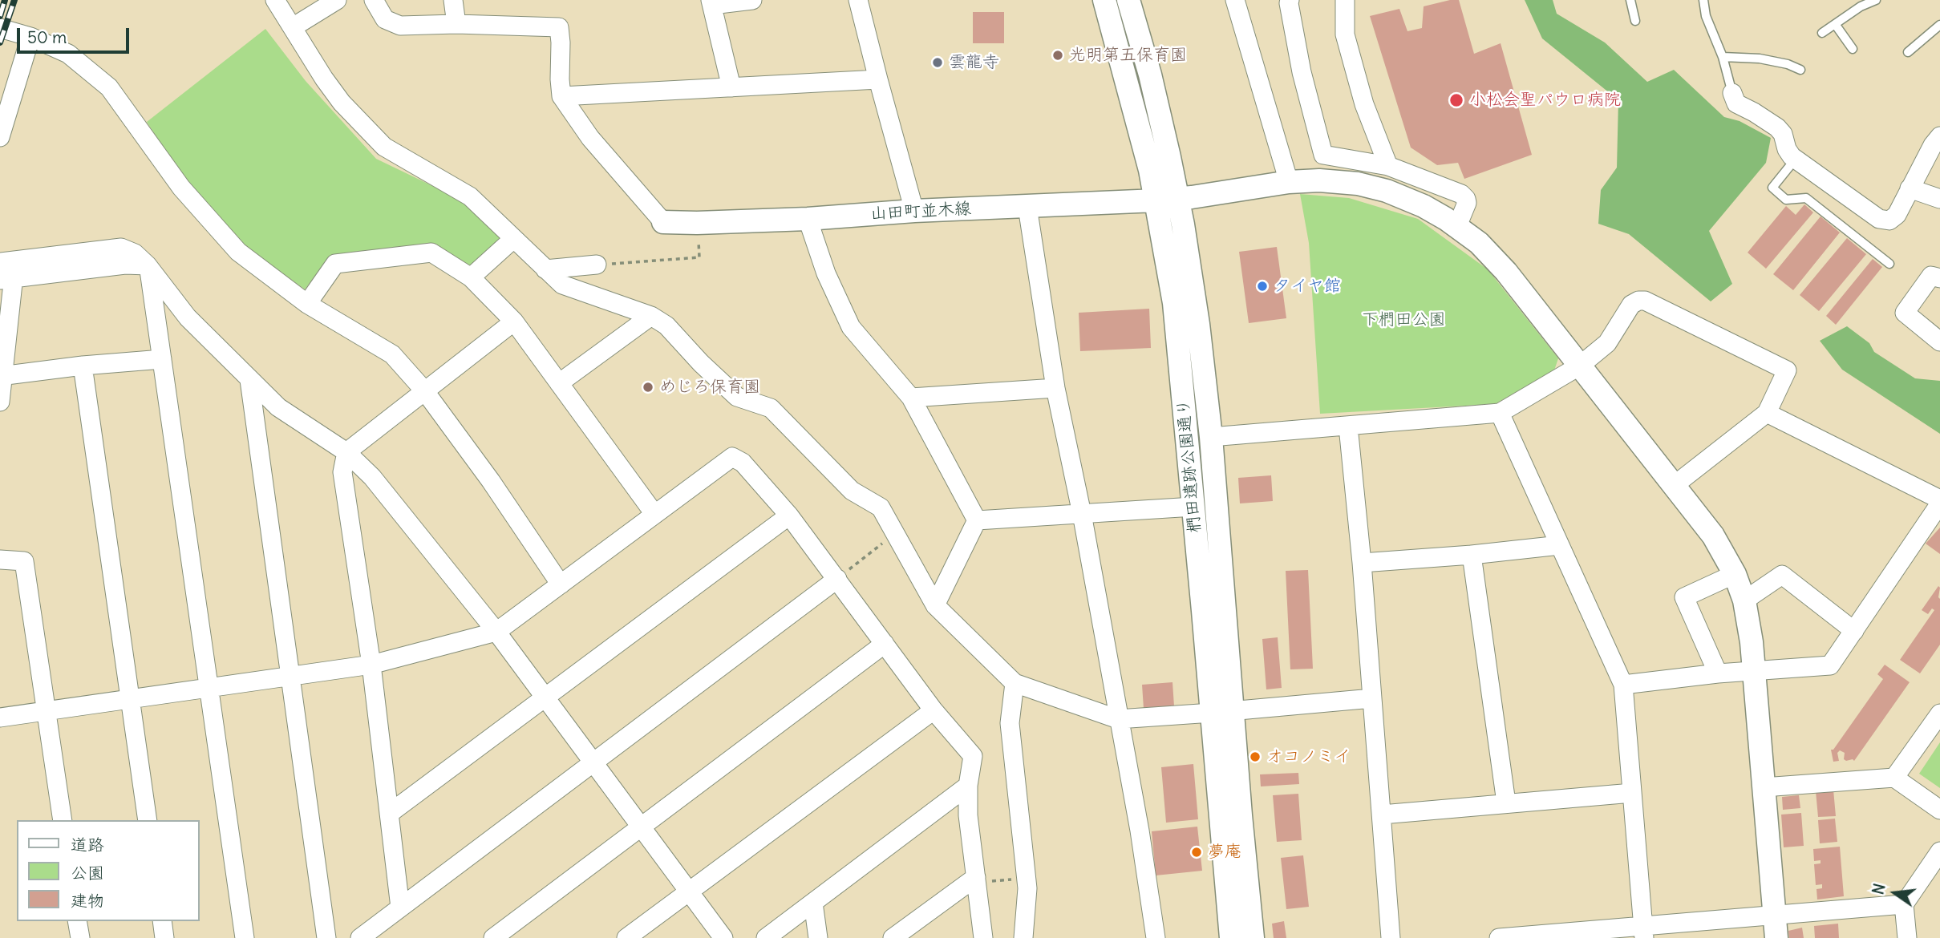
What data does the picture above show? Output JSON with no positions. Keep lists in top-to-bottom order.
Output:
{
  "streets": {
    "street": ["山田町並木線", "椚田遺跡公園通り"]
  },
  "crossings": [
    ["山田町並木線", "椚田遺跡公園通り"]
  ],
  "parks": ["下椚田公園"],
  "places": [
    "光明第五保育園",
    "雲龍寺",
    "小松会聖パウロ病院",
    "タイヤ館",
    "めじろ保育園",
    "オコノミイ",
    "夢庵"
  ],
  "legend": ["道路", "公園", "建物"],
  "scale_bar": "50 m",
  "north": "left"
}
